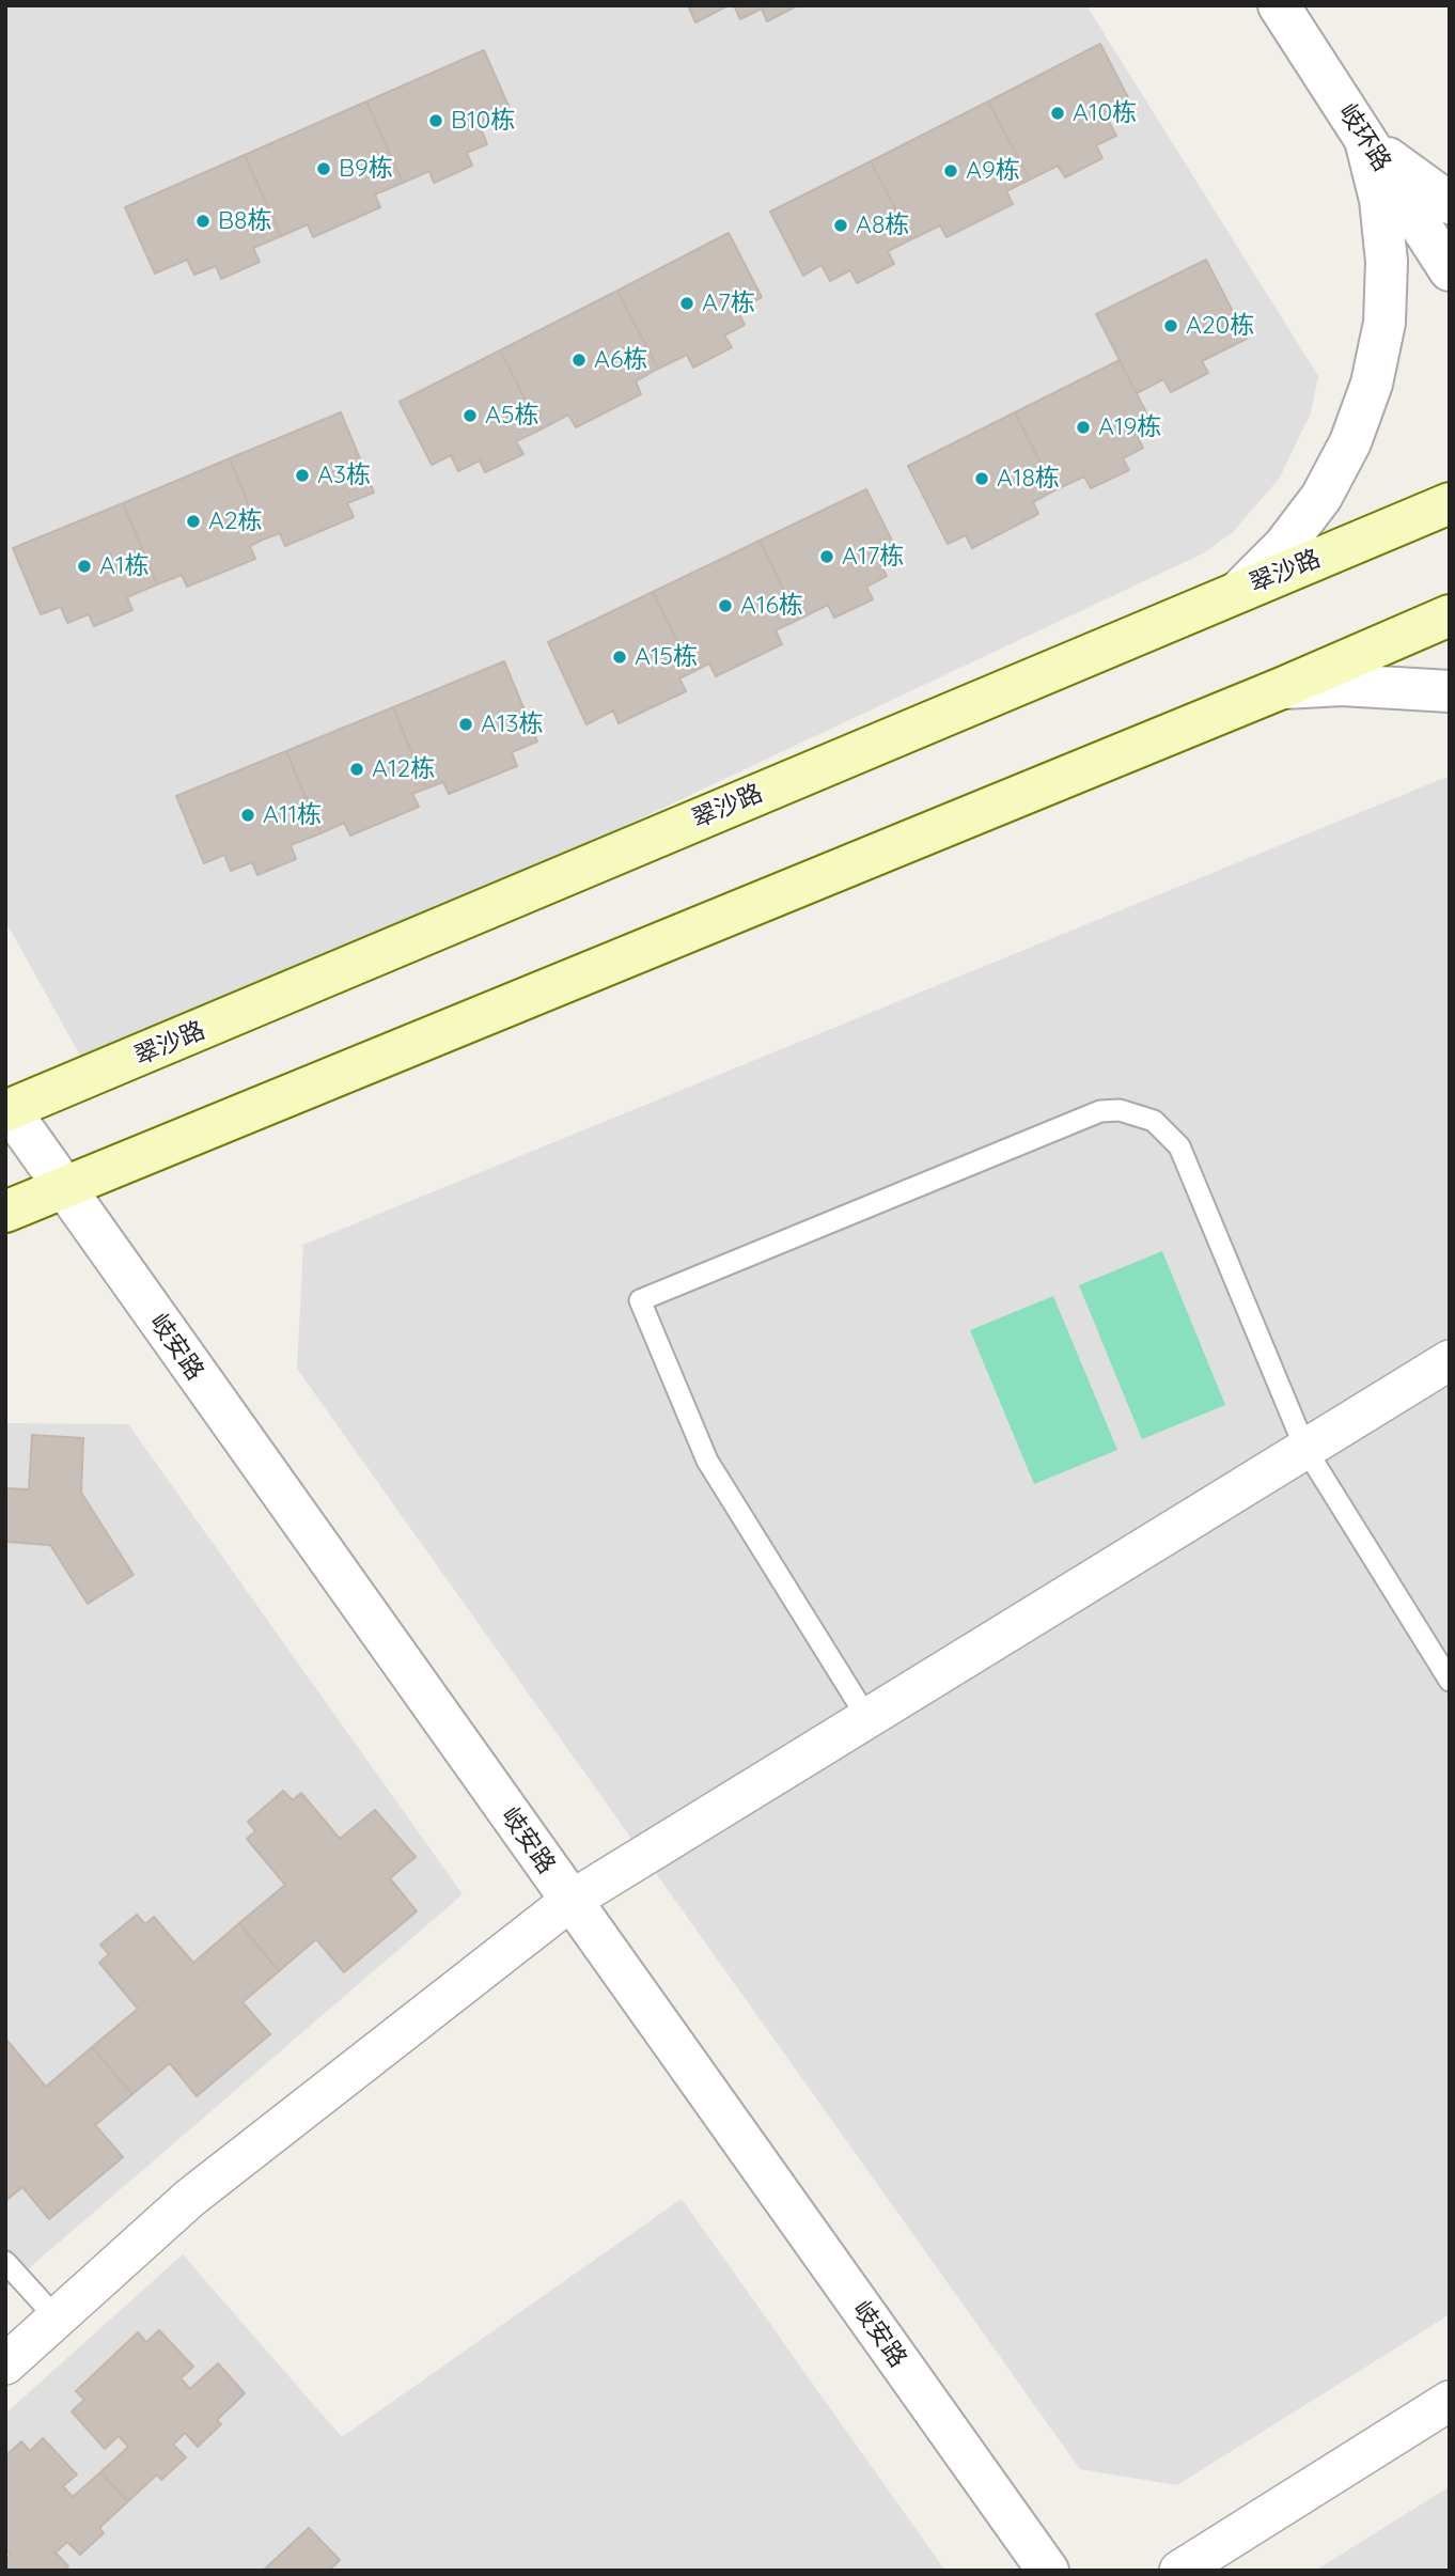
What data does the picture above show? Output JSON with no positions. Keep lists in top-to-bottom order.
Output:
{
  "streets": {
    "main road": ["翠沙路"],
    "street": ["岐环路", "岐安路"]
  },
  "crossings": [
    ["翠沙路", "岐安路"]
  ],
  "places": [
    "A10栋",
    "B10栋",
    "B9栋",
    "A9栋",
    "B8栋",
    "A8栋",
    "A7栋",
    "A20栋",
    "A6栋",
    "A5栋",
    "A19栋",
    "A3栋",
    "A18栋",
    "A2栋",
    "A17栋",
    "A1栋",
    "A16栋",
    "A15栋",
    "A13栋",
    "A12栋",
    "A11栋"
  ]
}
